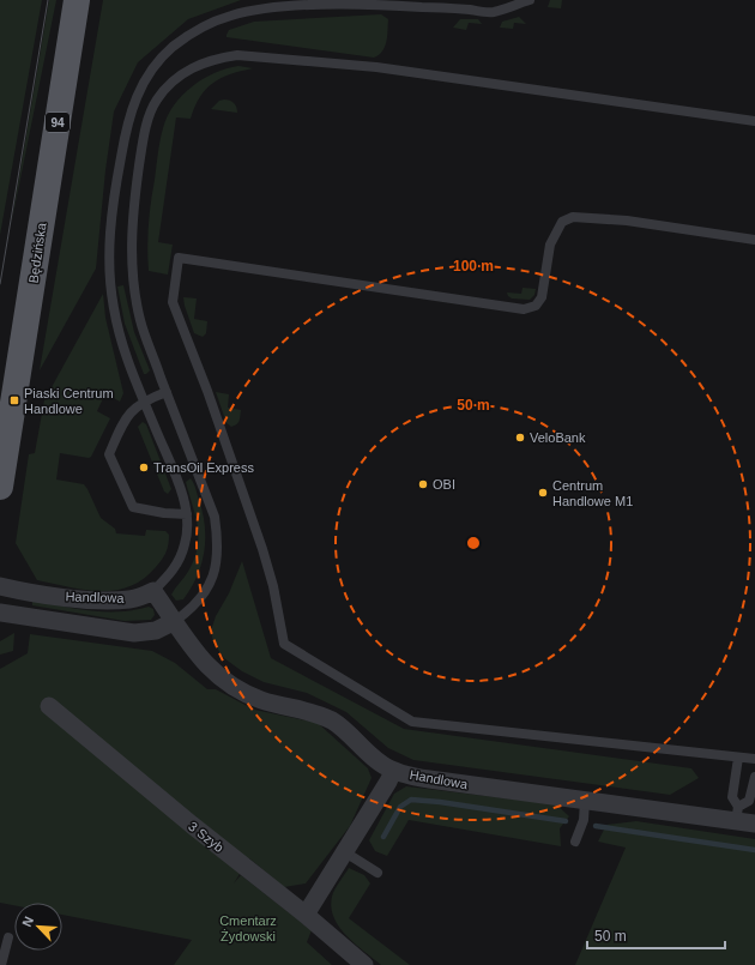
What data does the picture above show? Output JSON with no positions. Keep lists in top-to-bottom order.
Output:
{
  "streets": {
    "main road": ["94", "Będzińska"],
    "street": ["Handlowa", "3 Szyb"]
  },
  "parks": ["Cmentarz Żydowski"],
  "places": {
    "transit": ["Piaski Centrum Handlowe"],
    "other": [
      "VeloBank",
      "TransOil Express",
      "OBI",
      "Centrum Handlowe M1"
    ]
  },
  "scale_bar": "50 m",
  "north": "top left",
  "rings": ["100 m", "50 m"]
}
